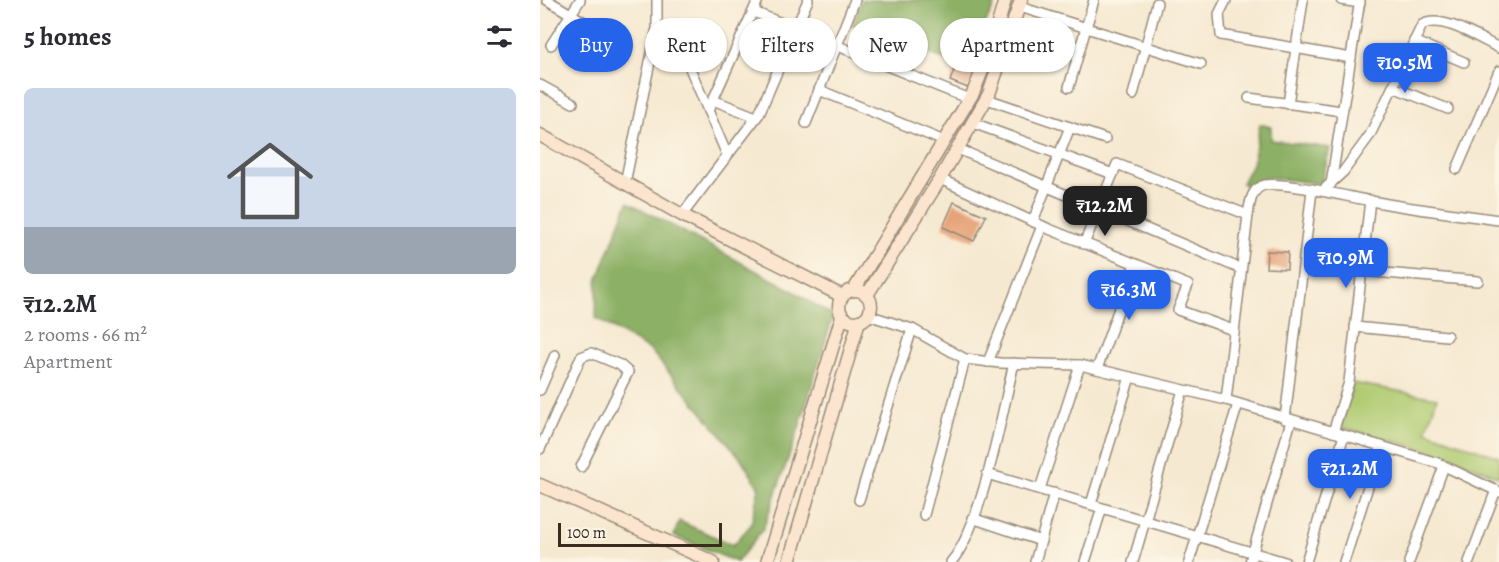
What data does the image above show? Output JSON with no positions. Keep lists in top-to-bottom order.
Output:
{
  "scale_bar": "100 m",
  "page": {
    "heading": "5 homes",
    "chip": [
      "Buy",
      "Rent",
      "Filters",
      "New",
      "Apartment"
    ],
    "price": [
      "₹10.5M",
      "₹12.2M",
      "₹10.9M",
      "₹16.3M",
      "₹21.2M"
    ],
    "list": [
      {
        "name": "₹12.2M",
        "note": "2 rooms · 66 m² · Apartment"
      }
    ],
    "scale": "100 m"
  }
}
